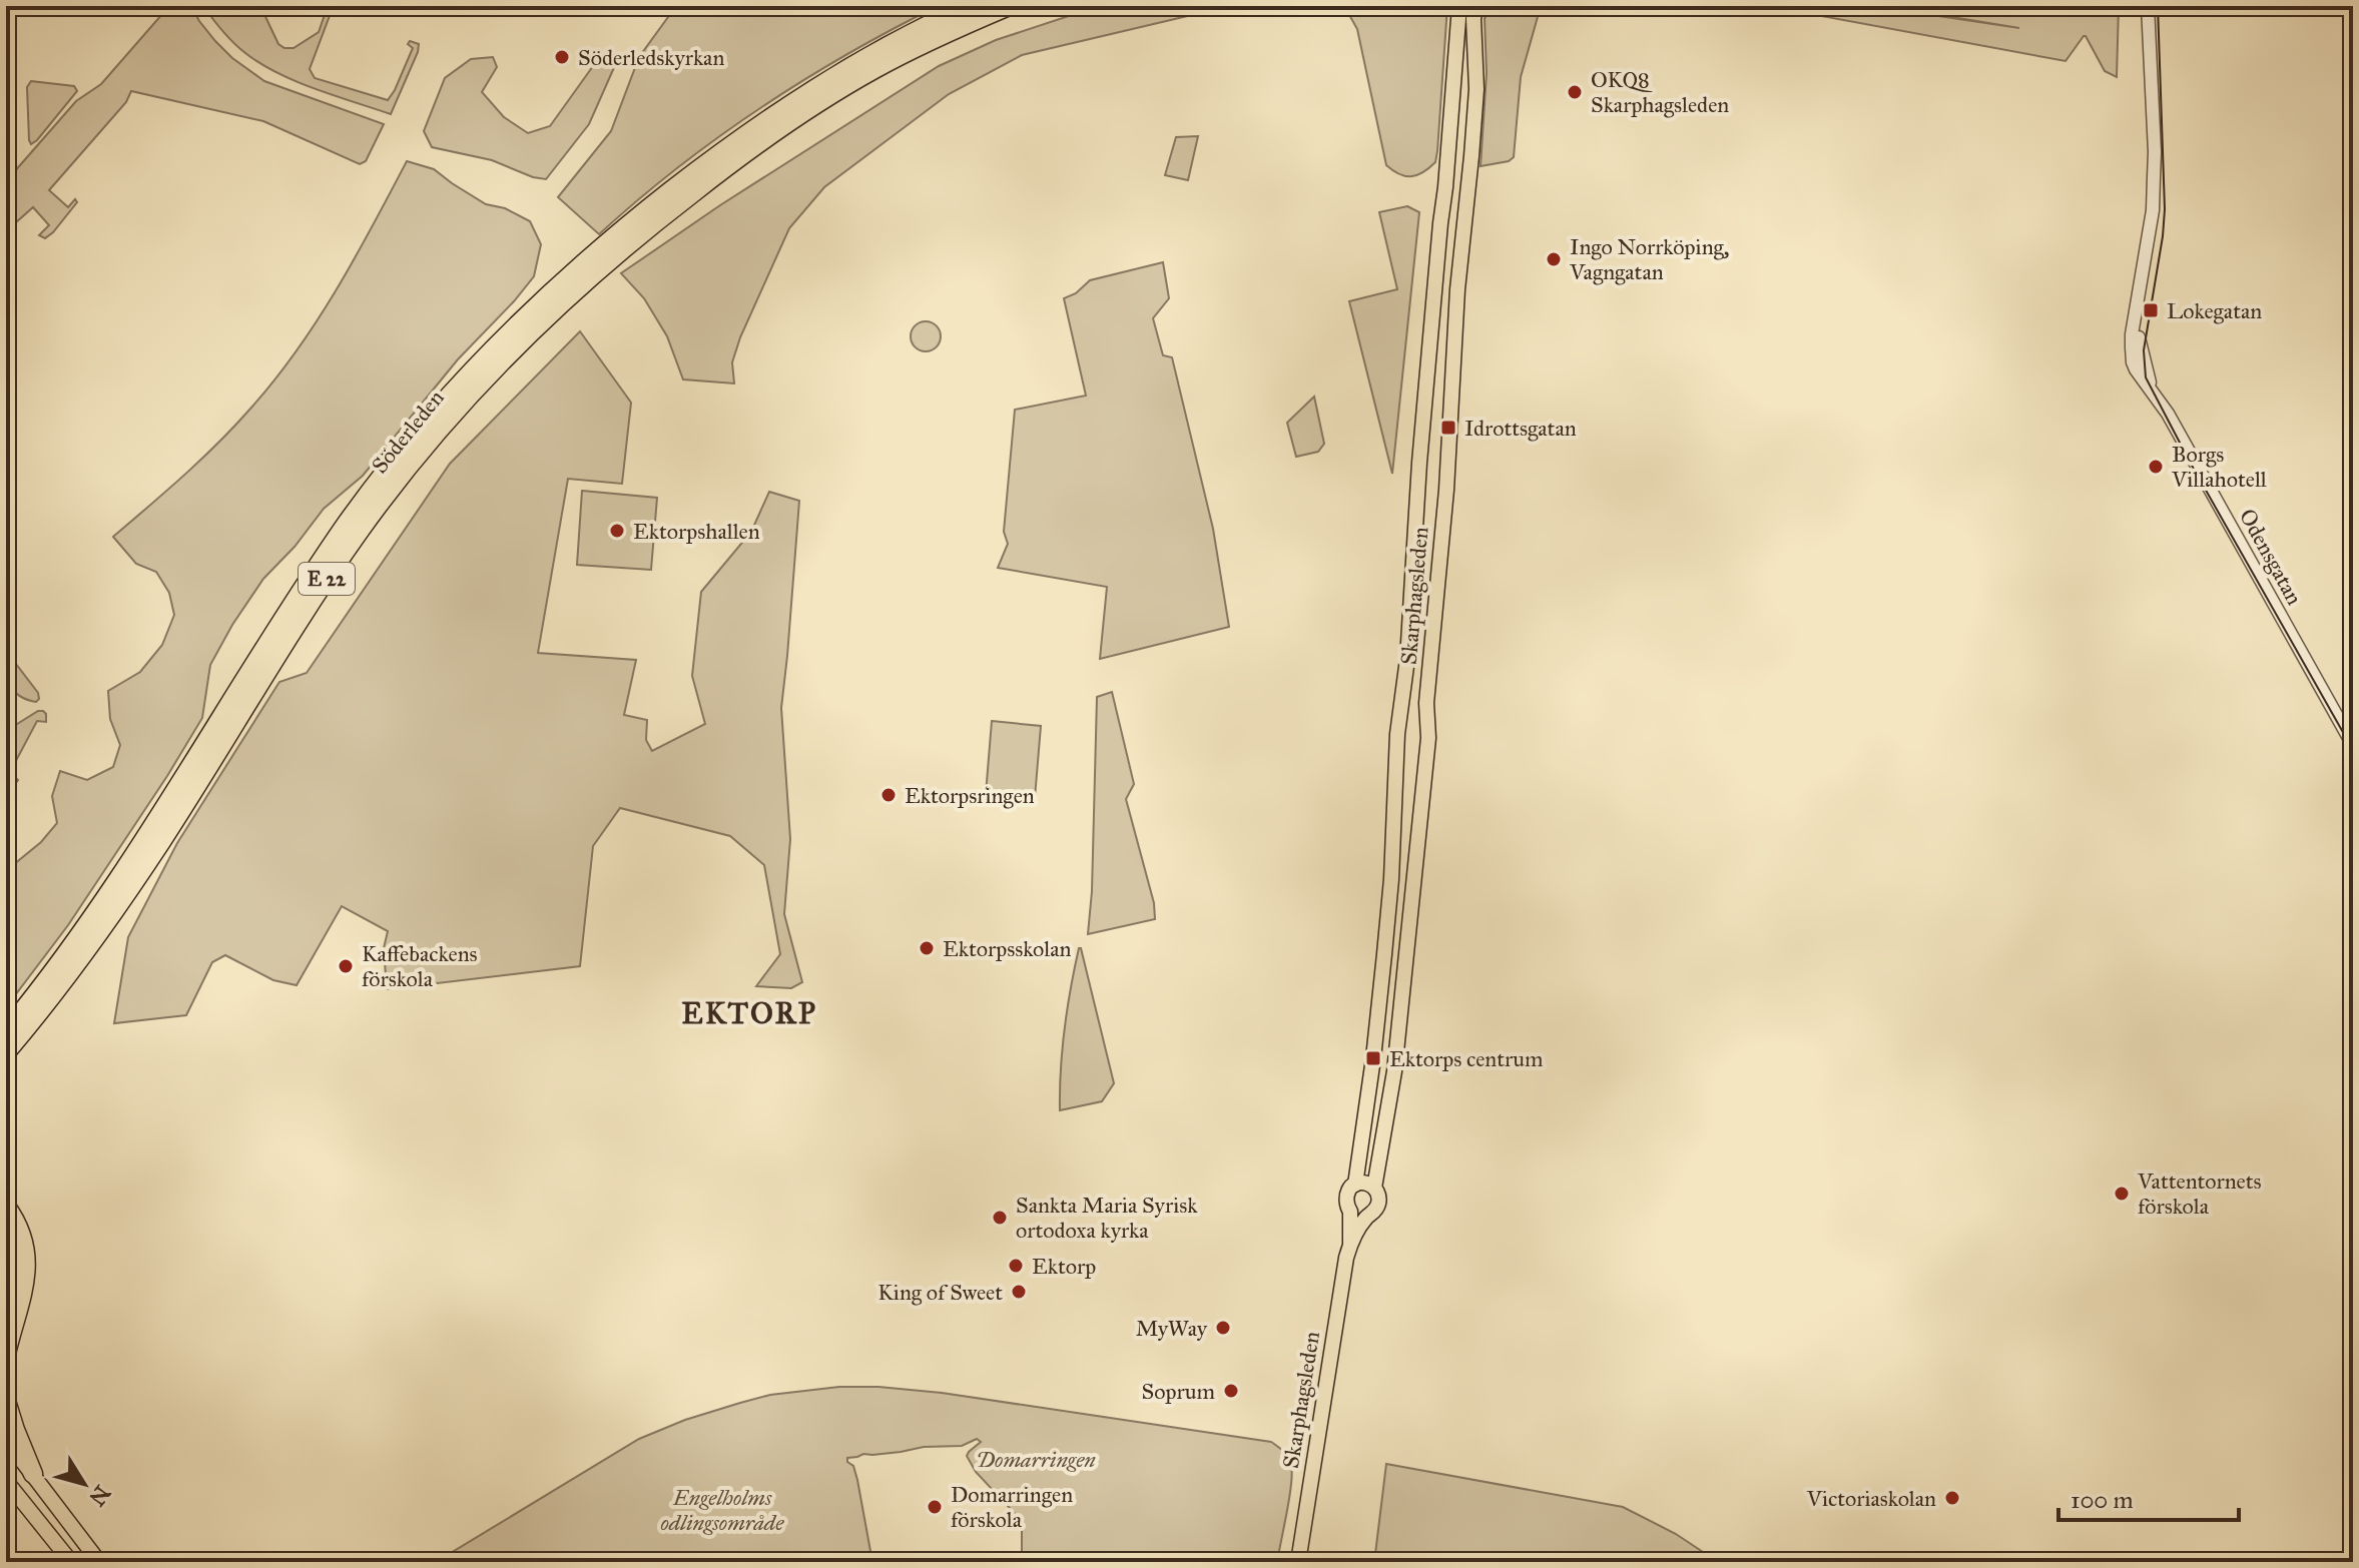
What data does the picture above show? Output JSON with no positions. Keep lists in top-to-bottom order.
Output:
{
  "streets": {
    "highway": ["Söderleden", "E 22"],
    "main road": ["Skarphagsleden"],
    "street": ["Odensgatan"]
  },
  "districts": ["EKTORP"],
  "parks": ["Domarringen", "Engelholms odlingsområde"],
  "places": {
    "other": [
      "Söderledskyrkan",
      "OKQ8 Skarphagsleden",
      "Ingo Norrköping, Vagngatan",
      "Borgs Villahotell",
      "Ektorpshallen",
      "Ektorpsringen",
      "Ektorpsskolan",
      "Kaffebackens förskola",
      "Vattentornets förskola",
      "Sankta Maria Syrisk ortodoxa kyrka",
      "Ektorp",
      "King of Sweet",
      "MyWay",
      "Soprum",
      "Victoriaskolan",
      "Domarringen förskola"
    ],
    "transit": ["Lokegatan", "Idrottsgatan", "Ektorps centrum"]
  },
  "scale_bar": "100 m",
  "north": "bottom right"
}
